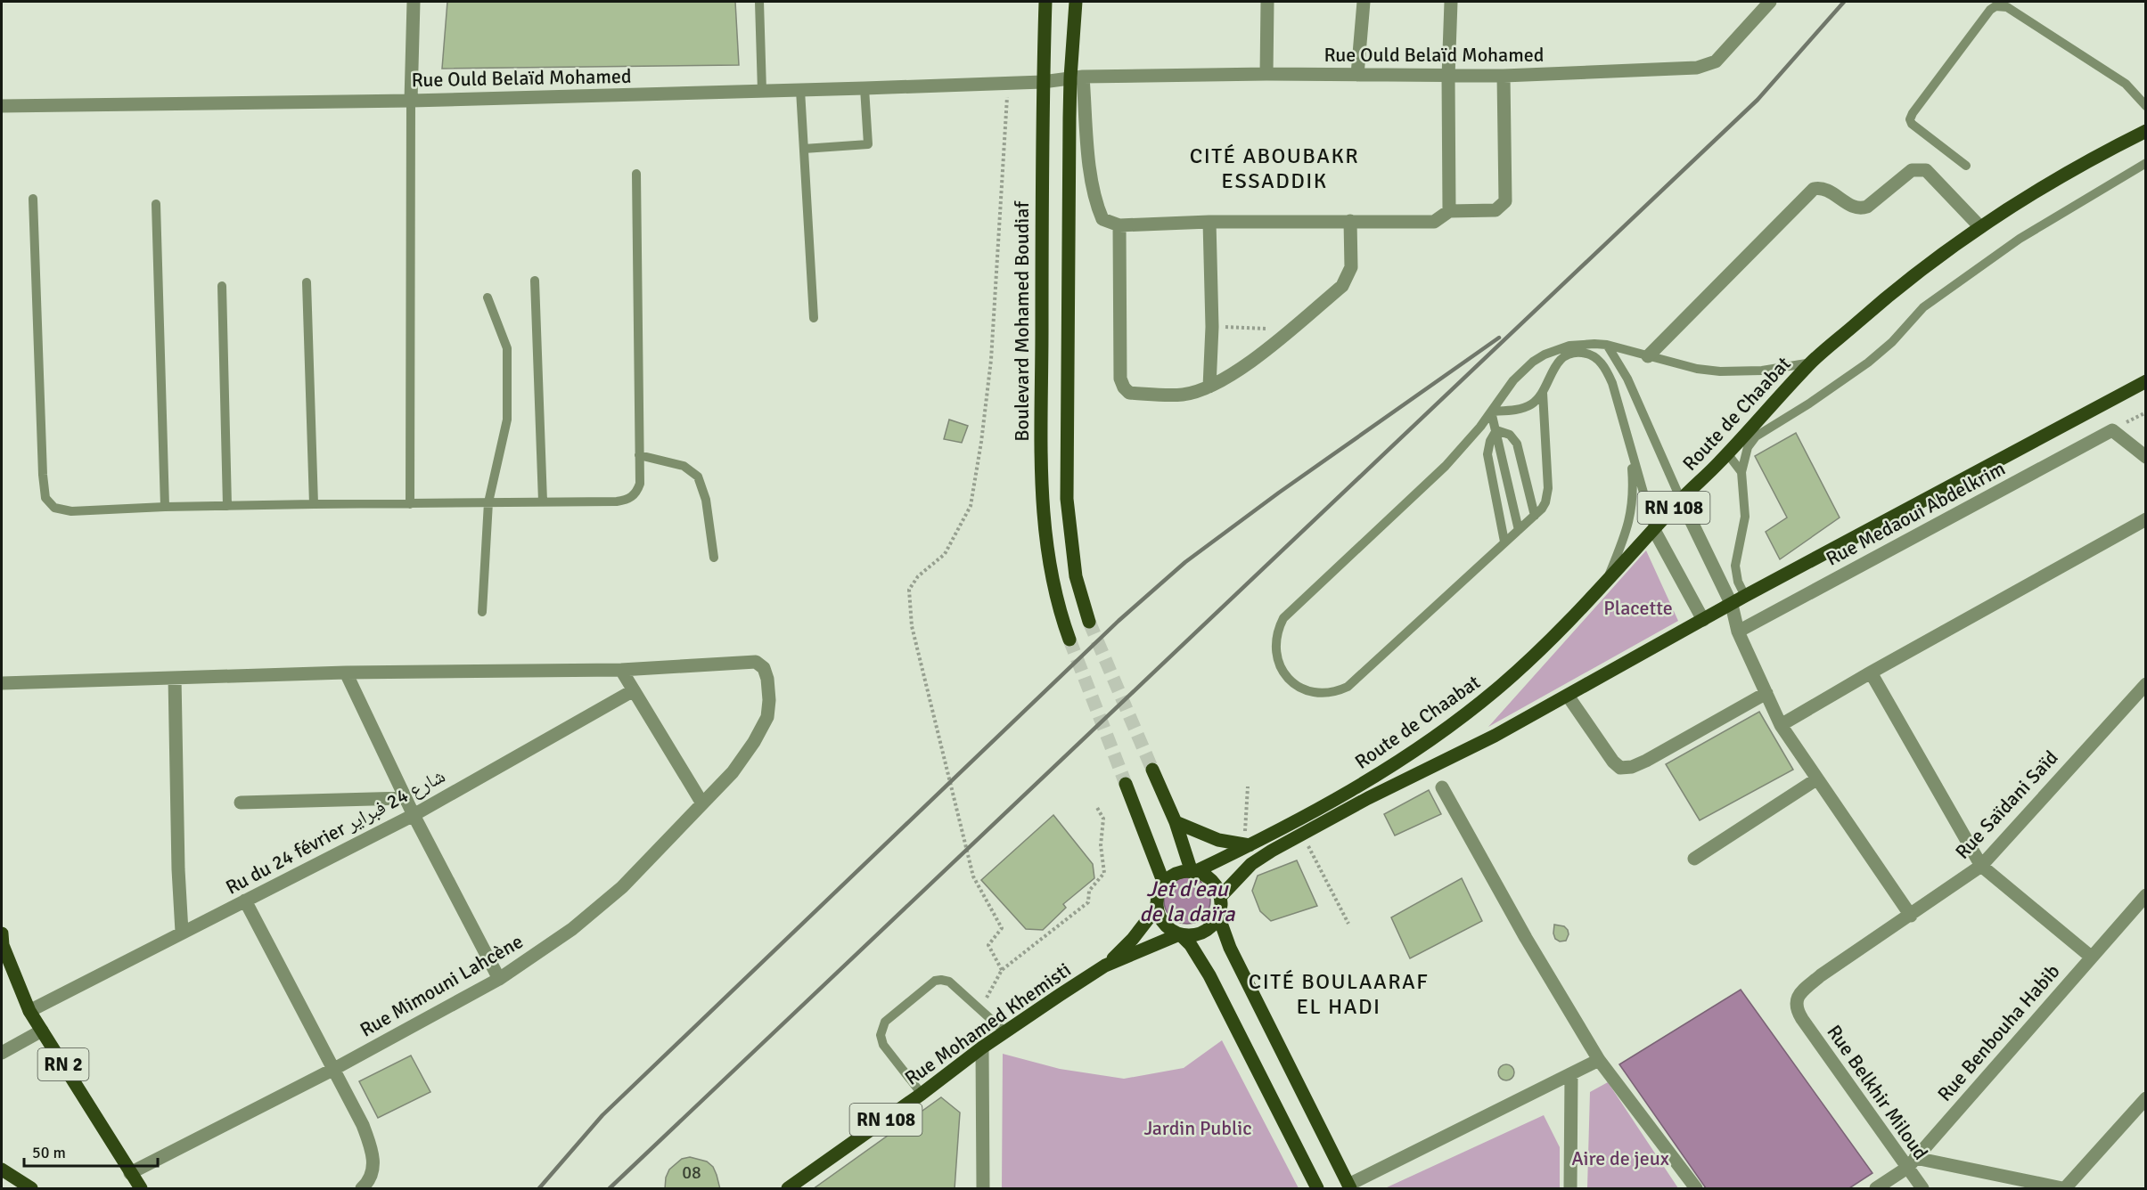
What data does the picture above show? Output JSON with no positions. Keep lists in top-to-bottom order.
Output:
{
  "streets": {
    "main road": [
      "Boulevard Mohamed Boudiaf",
      "Route de Chaabat",
      "RN 108",
      "Rue Mohamed Khemisti",
      "RN 2"
    ],
    "street": [
      "Rue Ould Belaïd Mohamed",
      "Rue Medaoui Abdelkrim",
      "Rue Saïdani Saïd",
      "Ru du 24 février شارع 24 فبراير",
      "Rue Mimouni Lahcène",
      "Rue Benbouha Habib",
      "Rue Belkhir Miloud"
    ]
  },
  "crossings": [
    ["Rue Ould Belaïd Mohamed", "Boulevard Mohamed Boudiaf"],
    ["Route de Chaabat", "Rue Mohamed Khemisti"],
    ["Rue Saïdani Saïd", "Rue Belkhir Miloud"],
    ["Ru du 24 février شارع 24 فبراير", "RN 2"],
    ["Rue Mimouni Lahcène", "RN 2"],
    ["Rue Benbouha Habib", "Rue Belkhir Miloud"]
  ],
  "districts": ["CITÉ ABOUBAKR ESSADDIK", "CITÉ BOULAARAF EL HADI"],
  "water": ["Jet d'eau de la daïra"],
  "parks": ["Placette", "Jardin Public", "Aire de jeux"],
  "house_numbers": ["08"],
  "scale_bar": "50 m"
}
